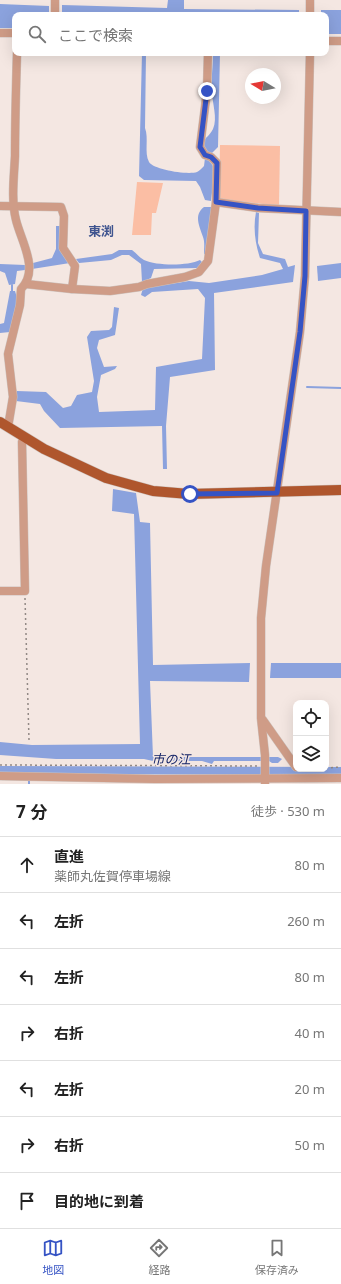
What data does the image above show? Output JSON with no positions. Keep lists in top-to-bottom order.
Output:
{
  "districts": ["東渕"],
  "water": ["市の江"],
  "north": "left",
  "page": {
    "search": "ここで検索",
    "heading": ["7 分", "徒歩 · 530 m"],
    "list": [
      ["直進", "薬師丸佐賀停車場線", "80 m"],
      ["左折", "260 m"],
      ["左折", "80 m"],
      ["右折", "40 m"],
      ["左折", "20 m"],
      ["右折", "50 m"],
      "目的地に到着"
    ],
    "nav": ["地図", "経路", "保存済み"]
  }
}
